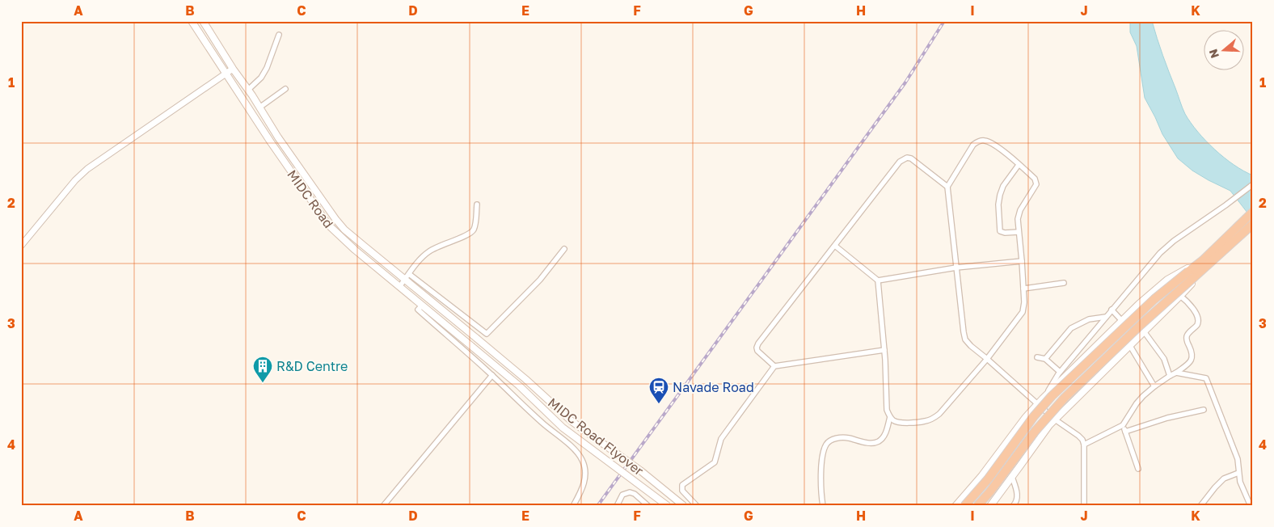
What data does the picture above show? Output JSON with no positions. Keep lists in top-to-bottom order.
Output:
{
  "streets": {
    "main road": ["MIDC Road", "MIDC Road Flyover"]
  },
  "crossings": [
    ["MIDC Road", "MIDC Road Flyover"]
  ],
  "places": {
    "building": ["R&D Centre"],
    "station": ["Navade Road"]
  },
  "north": "left",
  "grid": {
    "columns": [
      "A",
      "B",
      "C",
      "D",
      "E",
      "F",
      "G",
      "H",
      "I",
      "J",
      "K"
    ],
    "rows": [
      "1",
      "2",
      "3",
      "4"
    ]
  }
}
